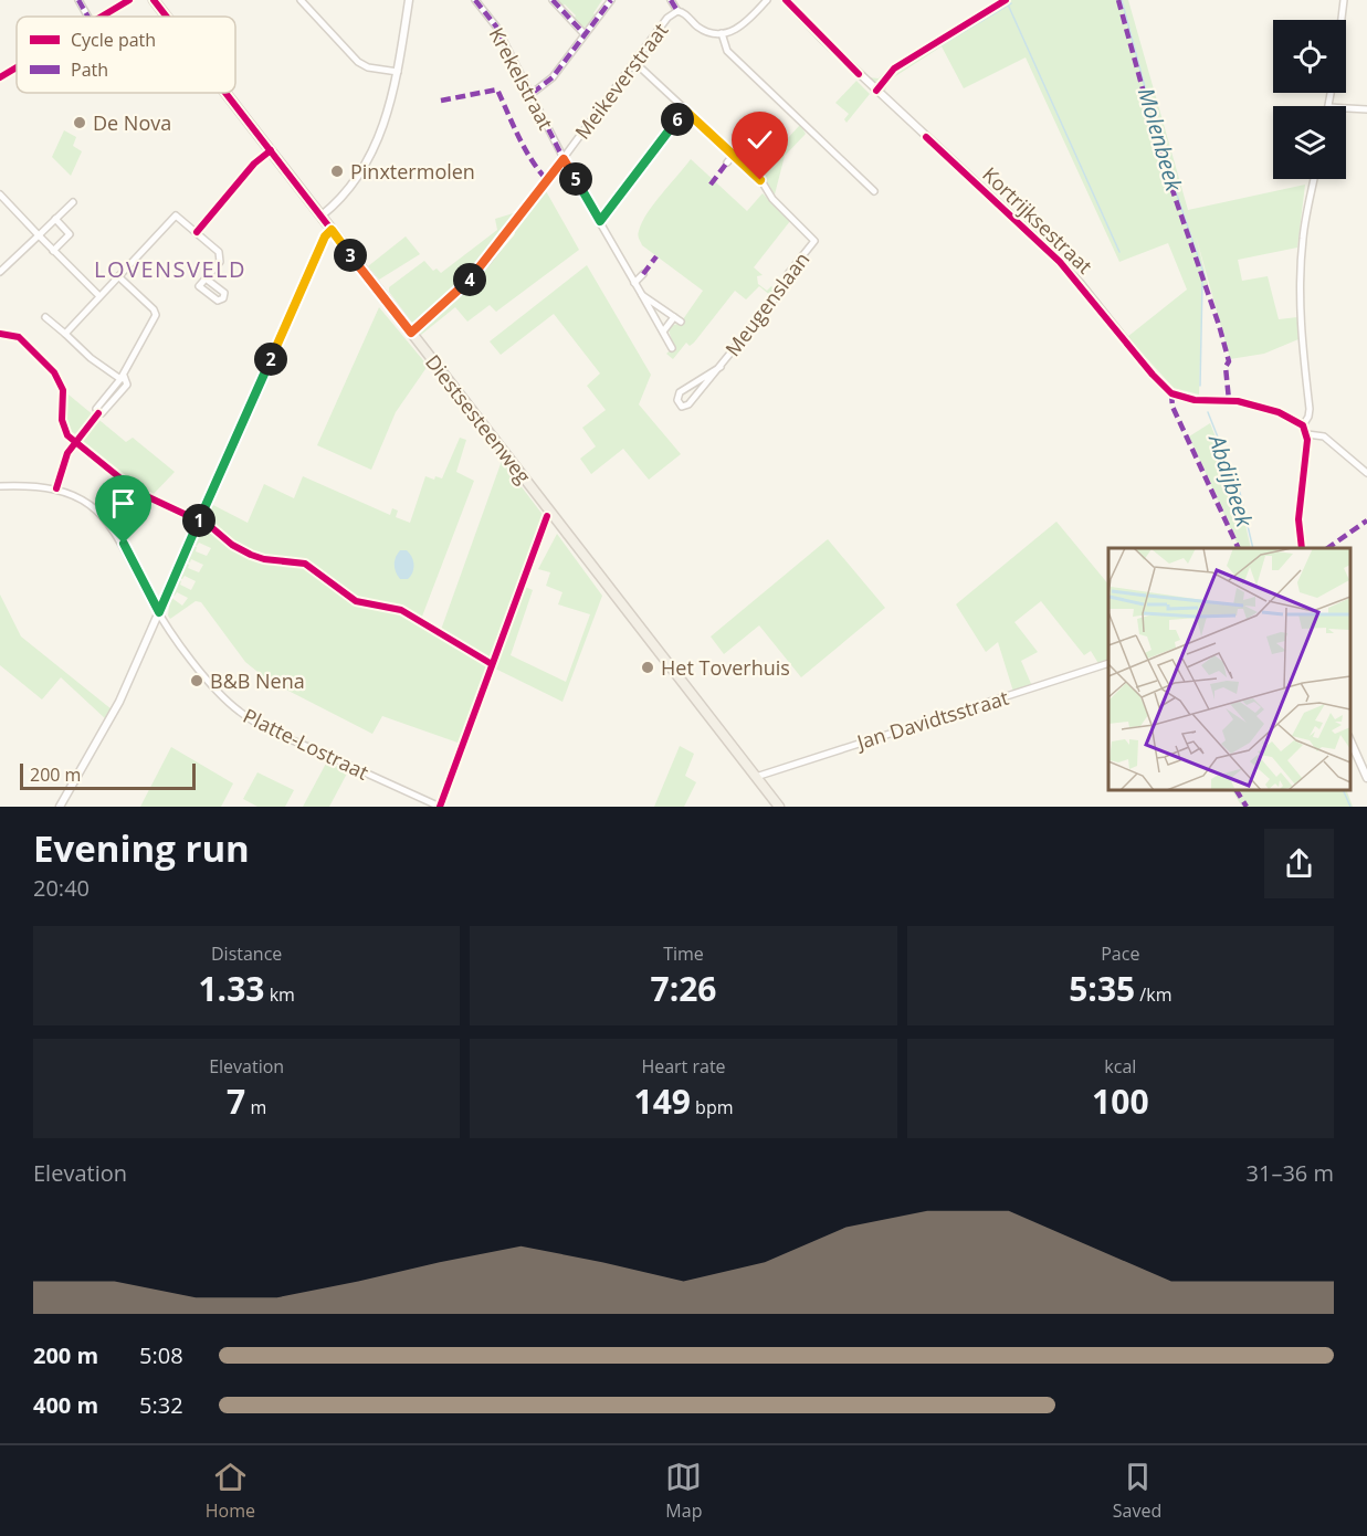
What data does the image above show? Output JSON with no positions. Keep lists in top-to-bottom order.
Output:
{
  "streets": {
    "main road": ["Diestsesteenweg"],
    "street": [
      "Krekelstraat",
      "Meikeverstraat",
      "Kortrijksestraat",
      "Meugenslaan",
      "Jan Davidtsstraat",
      "Platte-Lostraat"
    ]
  },
  "crossings": [
    ["Krekelstraat", "Meikeverstraat"],
    ["Meikeverstraat", "Diestsesteenweg"],
    ["Diestsesteenweg", "Jan Davidtsstraat"]
  ],
  "districts": ["LOVENSVELD"],
  "water": ["Molenbeek", "Abdijbeek"],
  "places": [
    "De Nova",
    "Pinxtermolen",
    "Het Toverhuis",
    "B&B Nena"
  ],
  "legend": ["Cycle path", "Path"],
  "scale_bar": "200 m",
  "page": {
    "pins": [
      "6",
      "5",
      "3",
      "4",
      "2",
      "1"
    ],
    "scale": "200 m",
    "heading": ["Evening run", "20:40"],
    "stats": [
      ["Distance", "1.33 km"],
      ["Time", "7:26"],
      ["Pace", "5:35 /km"],
      ["Elevation", "7 m"],
      ["Heart rate", "149 bpm"],
      ["kcal", "100"]
    ],
    "chart": ["Elevation", "31–36 m"],
    "list": [
      {
        "name": "200 m",
        "note": "5:08"
      },
      {
        "name": "400 m",
        "note": "5:32"
      }
    ],
    "tabs": ["Home", "Map", "Saved"]
  }
}
